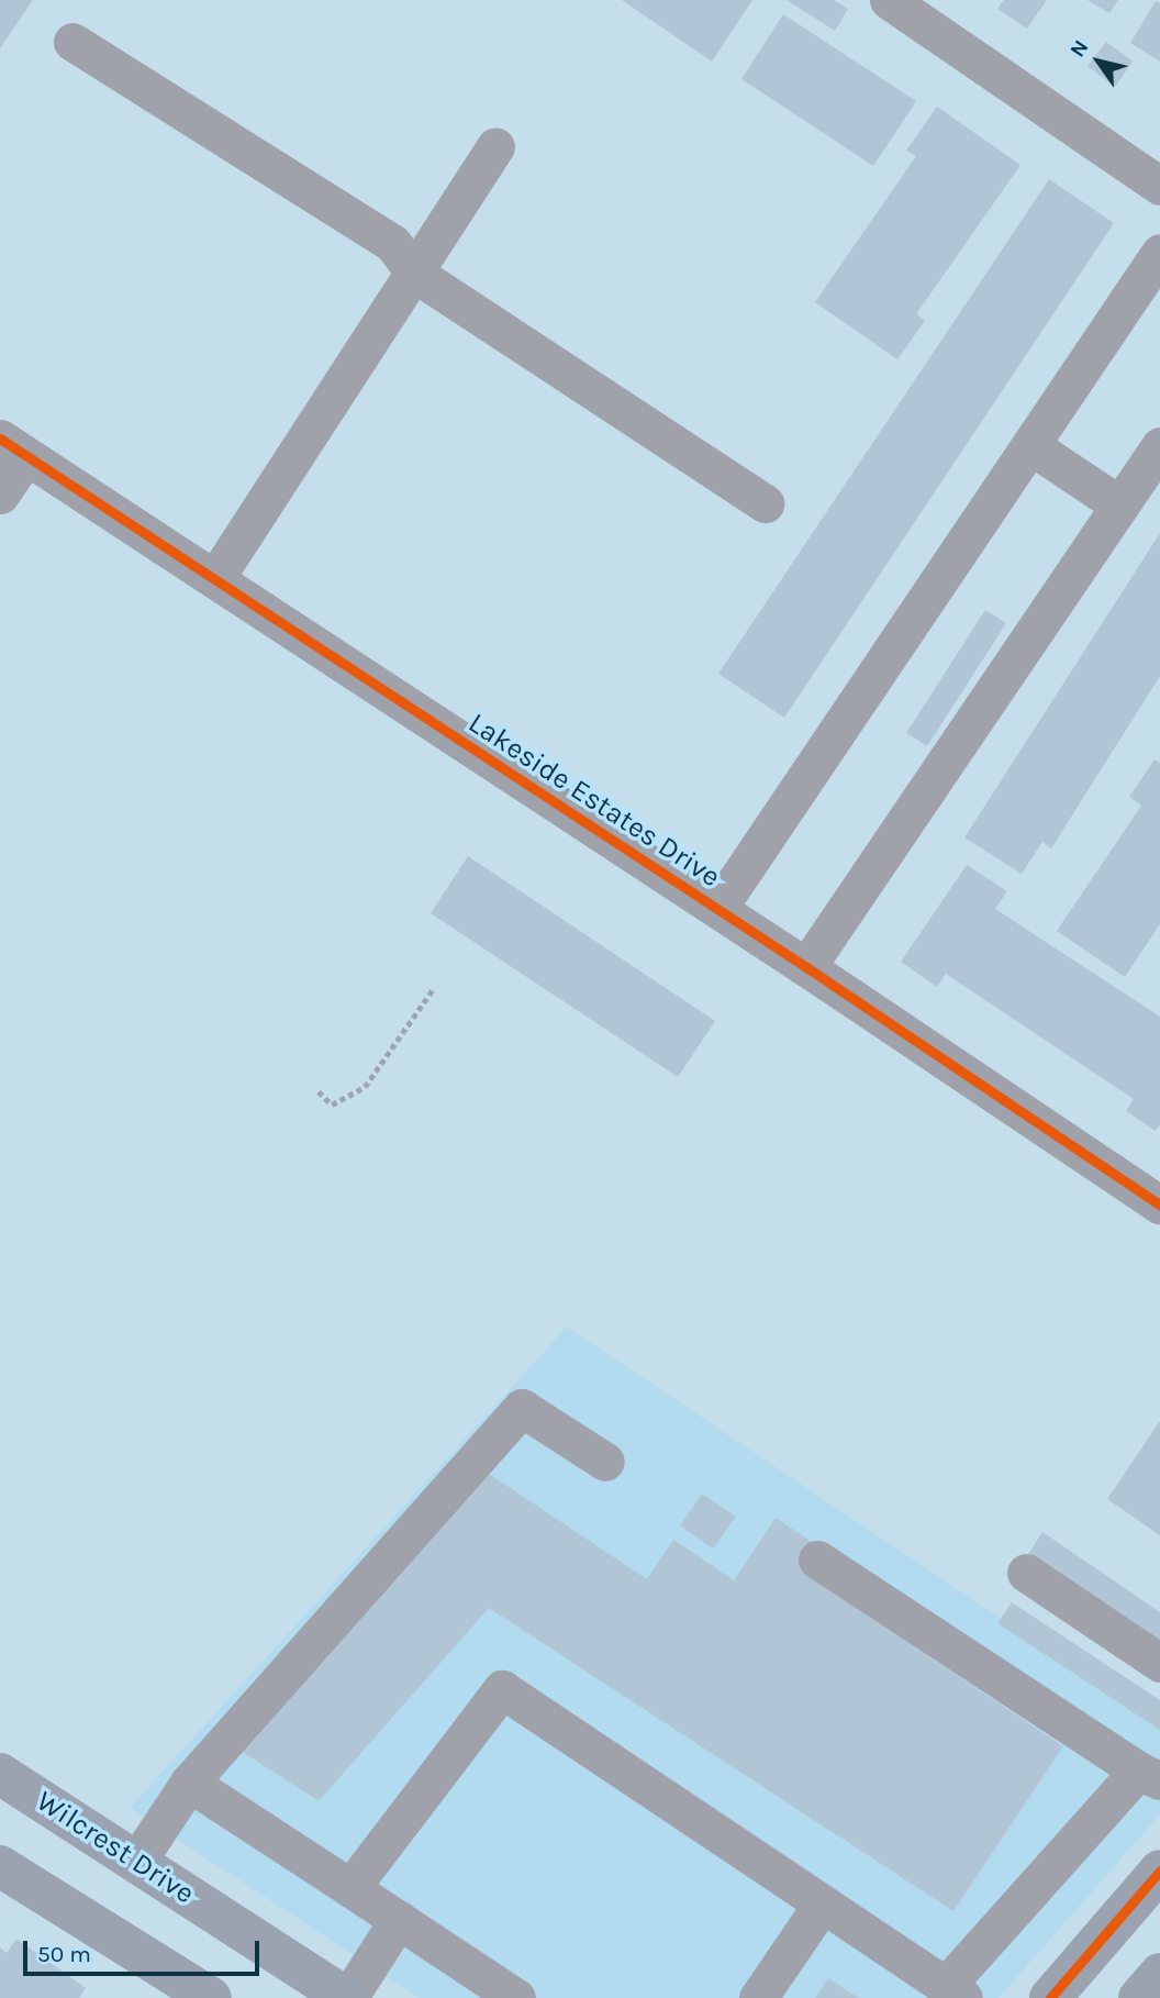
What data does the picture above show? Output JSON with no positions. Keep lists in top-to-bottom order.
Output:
{
  "streets": {
    "main road": ["Wilcrest Drive"],
    "street": ["Lakeside Estates Drive"]
  },
  "scale_bar": "50 m",
  "north": "top left"
}
